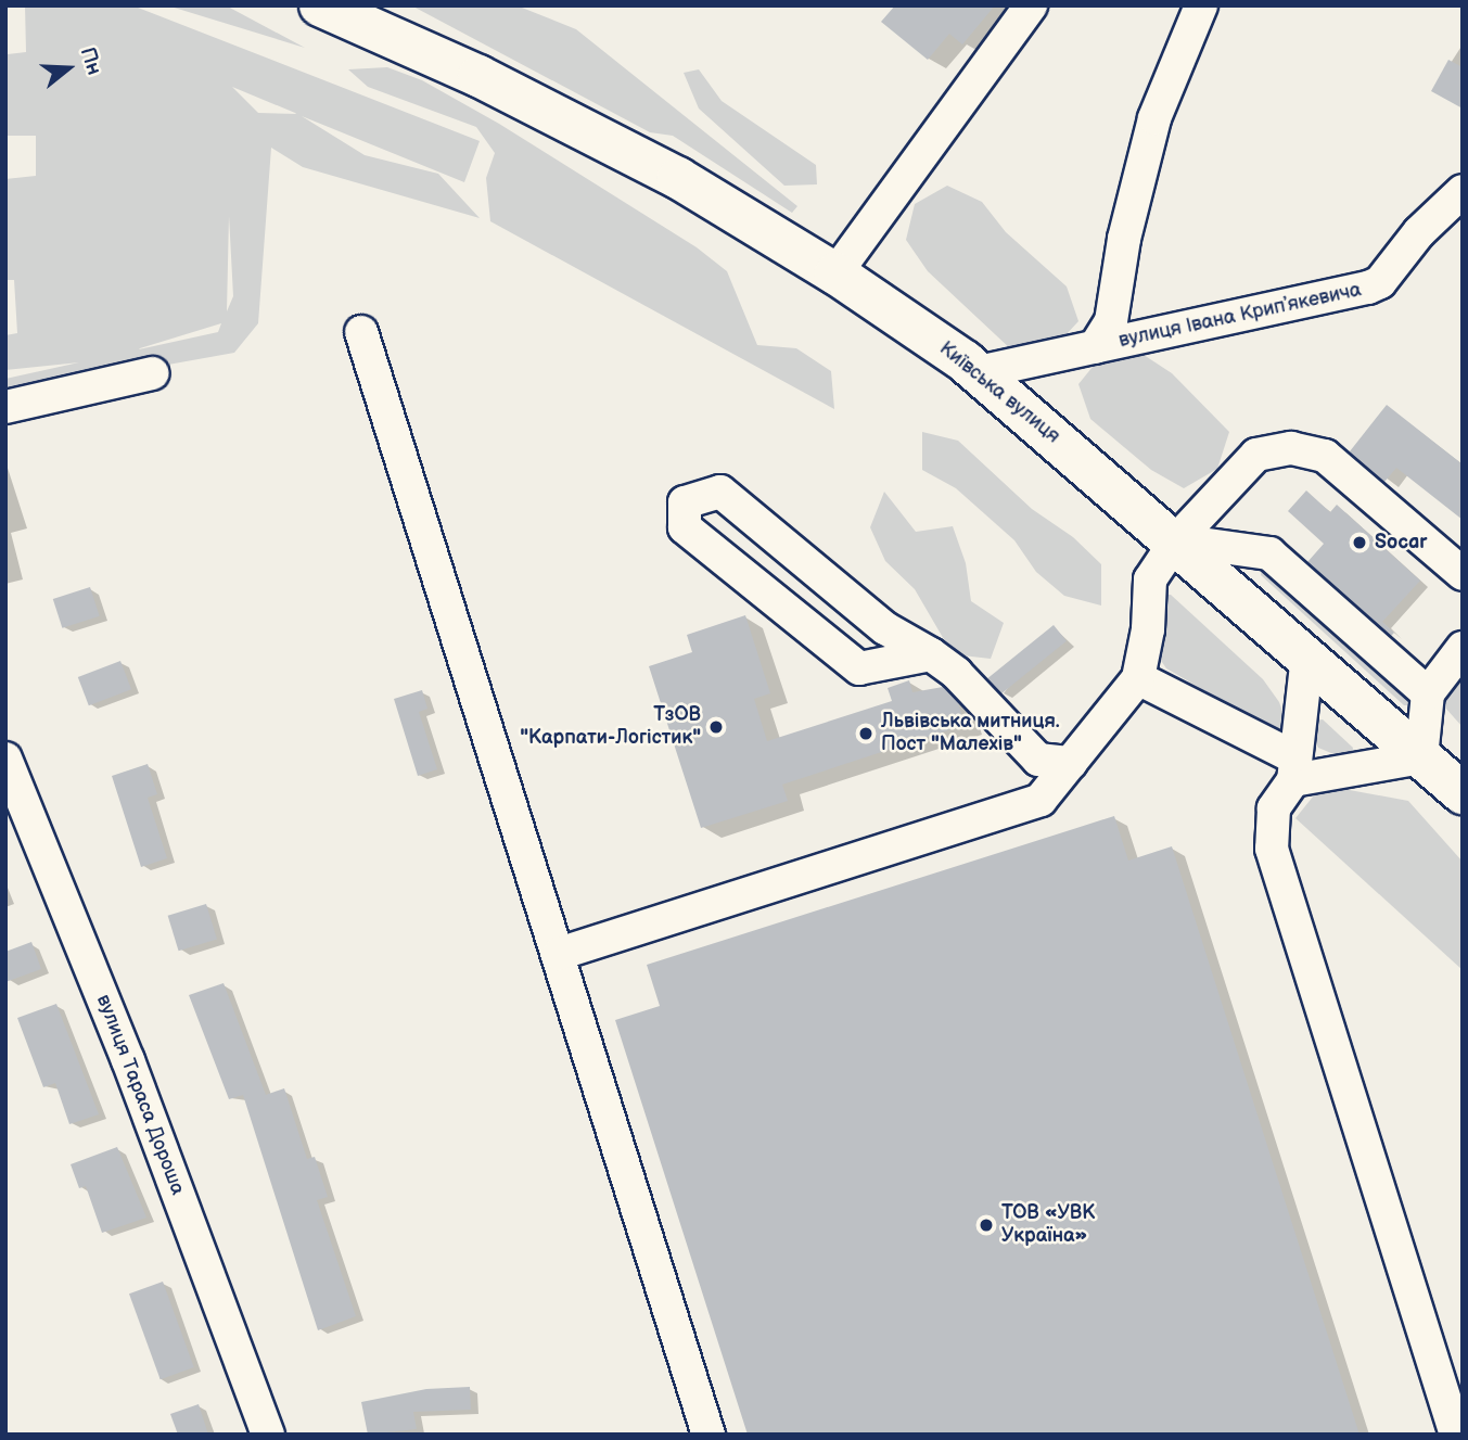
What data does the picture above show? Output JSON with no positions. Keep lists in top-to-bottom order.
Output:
{
  "streets": {
    "highway": ["Київська вулиця"],
    "street": ["вулиця Івана Крипʼякевича", "вулиця Тараса Дороша"]
  },
  "crossings": [
    ["вулиця Івана Крипʼякевича", "Київська вулиця"]
  ],
  "places": [
    "Socar",
    "ТзОВ \"Карпати-Логістик\"",
    "Львівська митниця. Пост \"Малехів\"",
    "ТОВ «УВК Україна»"
  ],
  "north": "right"
}
